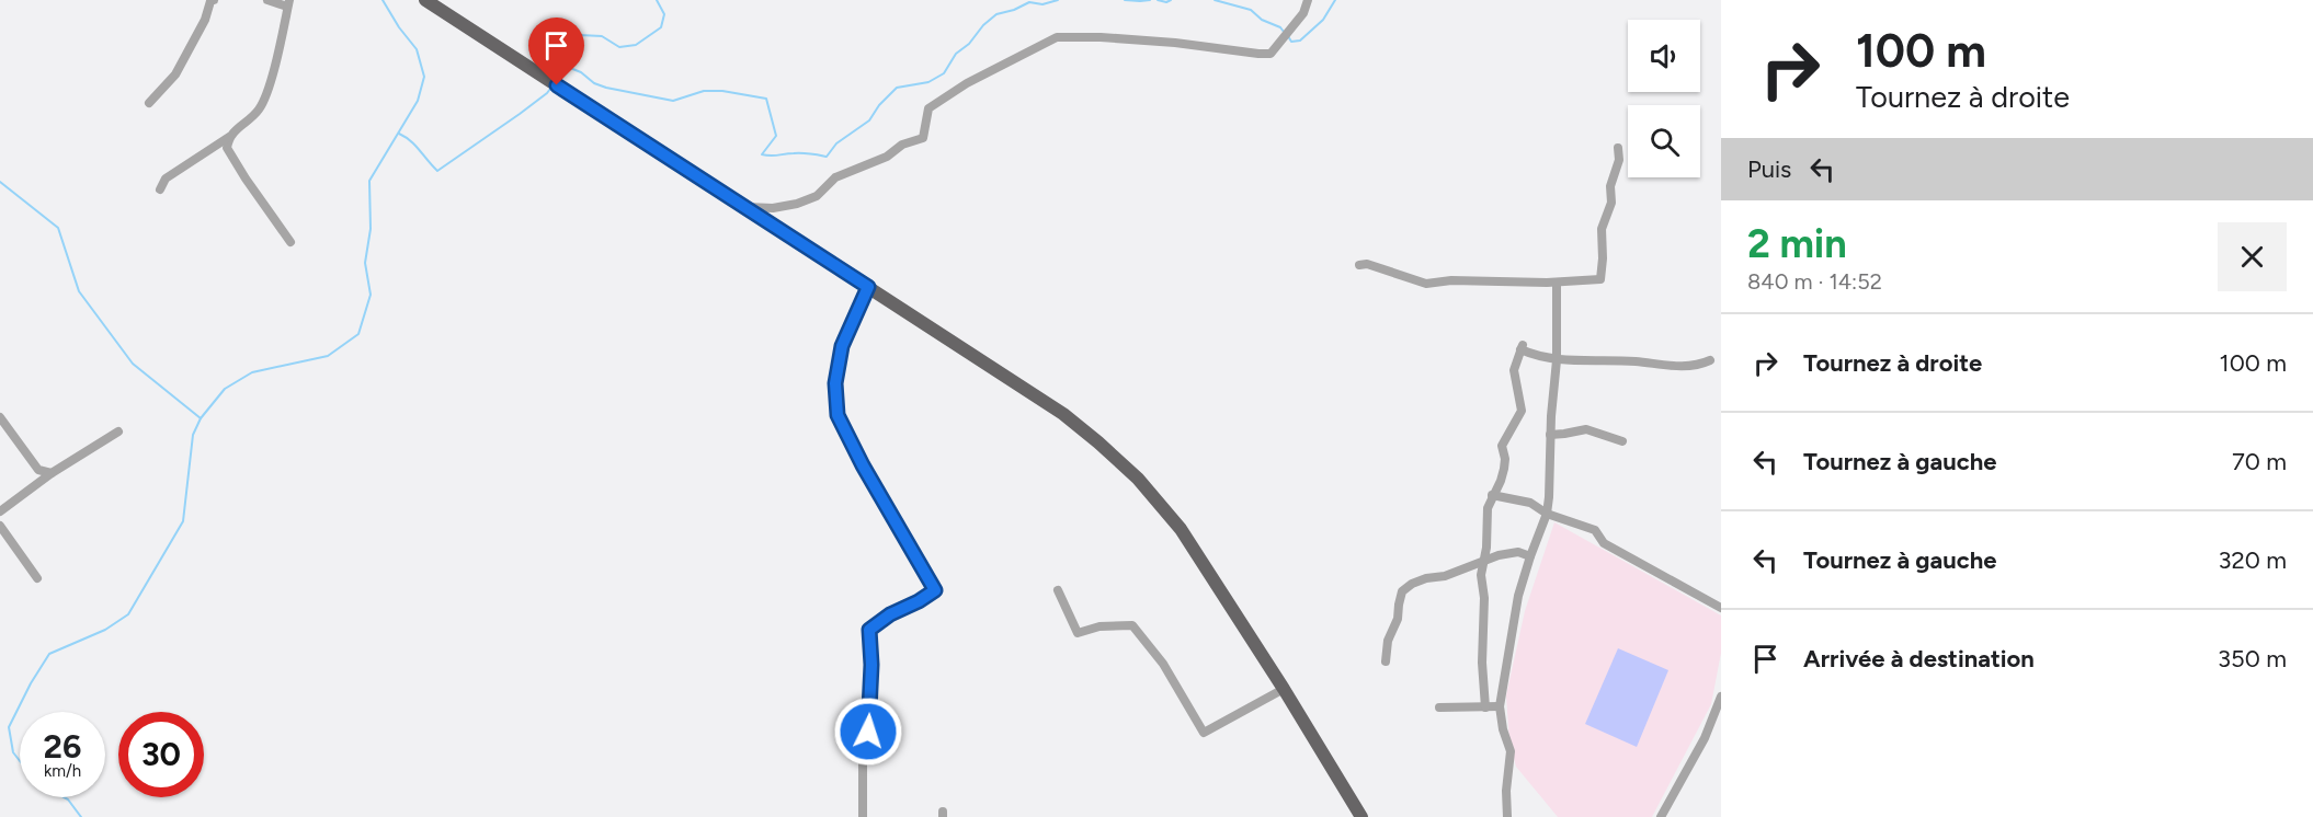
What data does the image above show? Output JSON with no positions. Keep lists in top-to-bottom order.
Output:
{
  "page": {
    "turn": ["100 m", "Tournez à droite"],
    "then": "Puis",
    "heading": ["2 min", "840 m · 14:52"],
    "list": [
      {
        "name": "Tournez à droite",
        "value": "100 m"
      },
      {
        "name": "Tournez à gauche",
        "value": "70 m"
      },
      {
        "name": "Tournez à gauche",
        "value": "320 m"
      },
      {
        "name": "Arrivée à destination",
        "value": "350 m"
      }
    ],
    "speed": "26 km/h",
    "limit": "30"
  }
}
